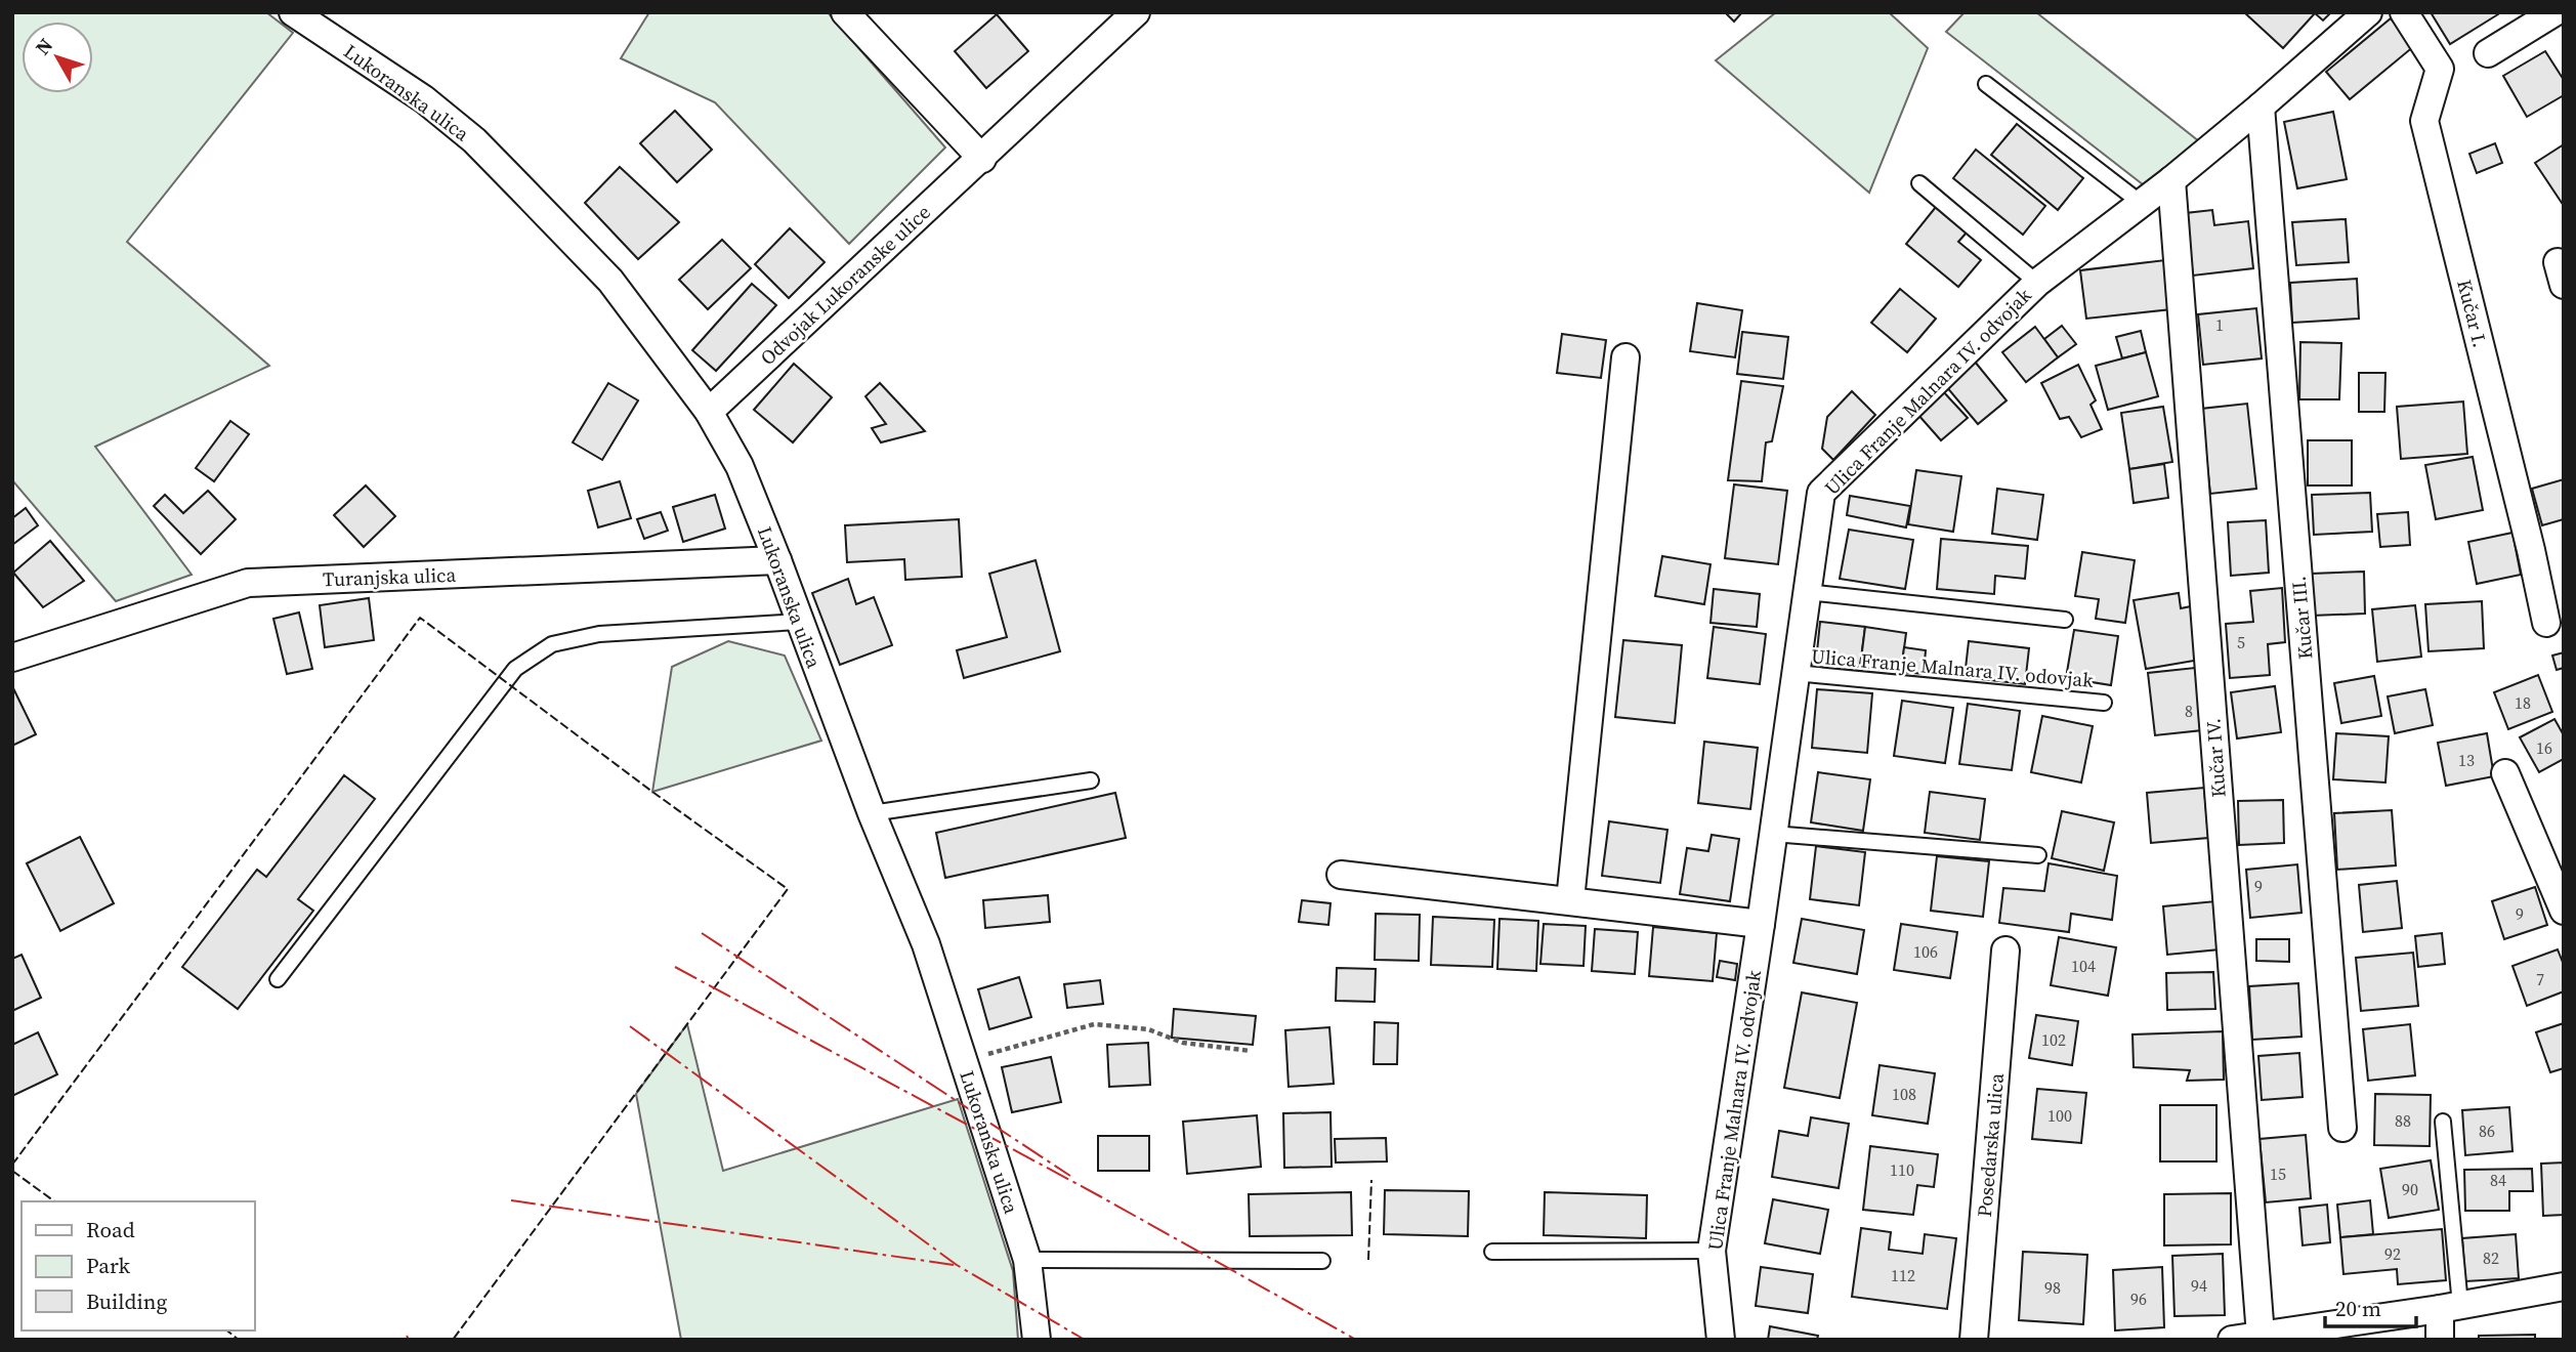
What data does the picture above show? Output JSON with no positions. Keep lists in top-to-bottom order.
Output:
{
  "streets": {
    "street": [
      "Lukoranska ulica",
      "Odvojak Lukoranske ulice",
      "Kučar I.",
      "Ulica Franje Malnara IV. odvojak",
      "Turanjska ulica",
      "Kučar III.",
      "Kučar IV.",
      "Posedarska ulica"
    ],
    "lane": ["Ulica Franje Malnara IV. odovjak"]
  },
  "crossings": [
    ["Lukoranska ulica", "Odvojak Lukoranske ulice"],
    ["Lukoranska ulica", "Turanjska ulica"],
    ["Ulica Franje Malnara IV. odvojak", "Kučar III."],
    ["Ulica Franje Malnara IV. odvojak", "Ulica Franje Malnara IV. odovjak"],
    ["Ulica Franje Malnara IV. odvojak", "Kučar IV."]
  ],
  "house_numbers": [
    "1",
    "5",
    "18",
    "8",
    "16",
    "13",
    "9",
    "9",
    "106",
    "104",
    "7",
    "102",
    "108",
    "100",
    "88",
    "86",
    "110",
    "15",
    "84",
    "90",
    "92",
    "82",
    "112",
    "94",
    "98",
    "96"
  ],
  "legend": ["Road", "Park", "Building"],
  "scale_bar": "20 m",
  "north": "top left"
}
